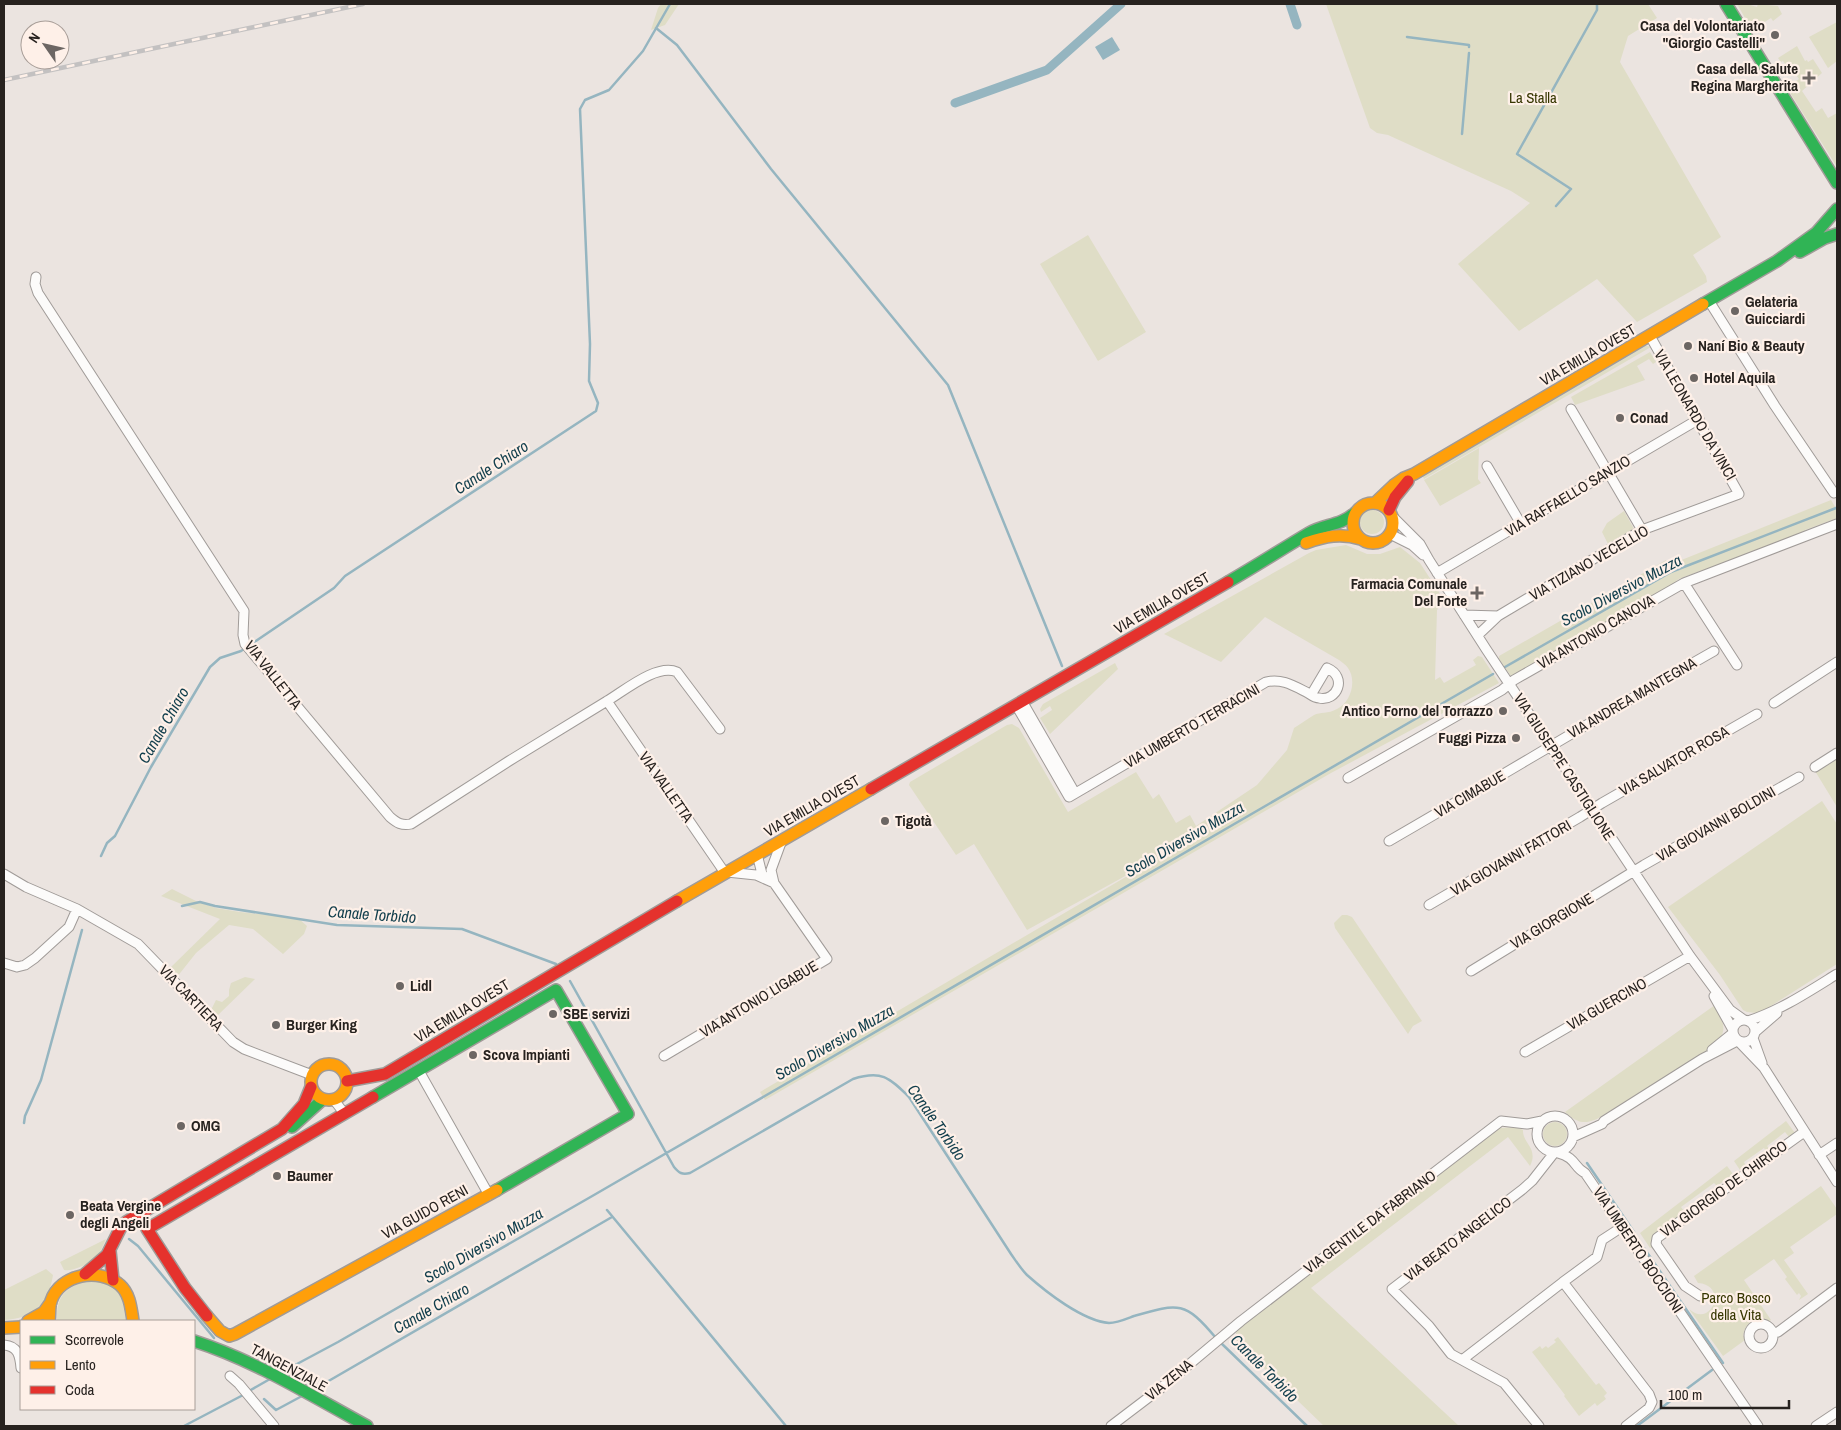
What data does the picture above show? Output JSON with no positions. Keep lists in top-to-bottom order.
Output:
{
  "streets": {
    "main road": ["VIA EMILIA OVEST", "VIA GUIDO RENI", "TANGENZIALE"],
    "street": [
      "VIA LEONARDO DA VINCI",
      "VIA RAFFAELLO SANZIO",
      "VIA TIZIANO VECELLIO",
      "VIA ANTONIO CANOVA",
      "VIA VALLETTA",
      "VIA ANDREA MANTEGNA",
      "VIA UMBERTO TERRACINI",
      "VIA SALVATOR ROSA",
      "VIA GIUSEPPE CASTIGLIONE",
      "VIA CIMABUE",
      "VIA GIOVANNI BOLDINI",
      "VIA GIOVANNI FATTORI",
      "VIA GIORGIONE",
      "VIA CARTIERA",
      "VIA ANTONIO LIGABUE",
      "VIA GUERCINO",
      "VIA GIORGIO DE CHIRICO",
      "VIA GENTILE DA FABRIANO",
      "VIA BEATO ANGELICO",
      "VIA UMBERTO BOCCIONI",
      "VIA ZENA"
    ]
  },
  "crossings": [
    ["VIA EMILIA OVEST", "VIA LEONARDO DA VINCI"],
    ["VIA EMILIA OVEST", "VIA VALLETTA"],
    ["VIA EMILIA OVEST", "VIA UMBERTO TERRACINI"],
    ["VIA EMILIA OVEST", "VIA GIUSEPPE CASTIGLIONE"],
    ["VIA EMILIA OVEST", "VIA CARTIERA"],
    ["VIA EMILIA OVEST", "VIA ANTONIO LIGABUE"],
    ["VIA EMILIA OVEST", "VIA GUIDO RENI"],
    ["VIA LEONARDO DA VINCI", "VIA RAFFAELLO SANZIO"],
    ["VIA LEONARDO DA VINCI", "VIA TIZIANO VECELLIO"],
    ["VIA RAFFAELLO SANZIO", "VIA GIUSEPPE CASTIGLIONE"],
    ["VIA TIZIANO VECELLIO", "VIA GIUSEPPE CASTIGLIONE"],
    ["VIA ANTONIO CANOVA", "VIA GIUSEPPE CASTIGLIONE"],
    ["VIA ANDREA MANTEGNA", "VIA GIUSEPPE CASTIGLIONE"],
    ["VIA ANDREA MANTEGNA", "VIA CIMABUE"],
    ["VIA SALVATOR ROSA", "VIA GIUSEPPE CASTIGLIONE"],
    ["VIA SALVATOR ROSA", "VIA GIOVANNI FATTORI"],
    ["VIA GIUSEPPE CASTIGLIONE", "VIA CIMABUE"],
    ["VIA GIUSEPPE CASTIGLIONE", "VIA GIOVANNI BOLDINI"],
    ["VIA GIUSEPPE CASTIGLIONE", "VIA GIOVANNI FATTORI"],
    ["VIA GIUSEPPE CASTIGLIONE", "VIA GIORGIONE"],
    ["VIA GIUSEPPE CASTIGLIONE", "VIA GUERCINO"],
    ["VIA GIUSEPPE CASTIGLIONE", "VIA GIORGIO DE CHIRICO"],
    ["VIA GIOVANNI BOLDINI", "VIA GIORGIONE"],
    ["VIA GENTILE DA FABRIANO", "VIA BEATO ANGELICO"],
    ["VIA GENTILE DA FABRIANO", "VIA UMBERTO BOCCIONI"],
    ["VIA GENTILE DA FABRIANO", "VIA ZENA"],
    ["VIA BEATO ANGELICO", "VIA UMBERTO BOCCIONI"]
  ],
  "water": ["Canale Chiaro", "Scolo Diversivo Muzza", "Canale Torbido"],
  "parks": ["La Stalla", "Parco Bosco della Vita"],
  "places": {
    "other": [
      "Casa del Volontariato \"Giorgio Castelli\"",
      "Gelateria Guicciardi",
      "Naní Bio & Beauty",
      "Hotel Aquila",
      "Conad",
      "Antico Forno del Torrazzo",
      "Fuggi Pizza",
      "Tigotà",
      "Lidl",
      "SBE servizi",
      "Burger King",
      "Scova Impianti",
      "OMG",
      "Baumer",
      "Beata Vergine degli Angeli"
    ],
    "health": ["Casa della Salute Regina Margherita", "Farmacia Comunale Del Forte"]
  },
  "legend": ["Scorrevole", "Lento", "Coda"],
  "scale_bar": "100 m",
  "north": "top left"
}
